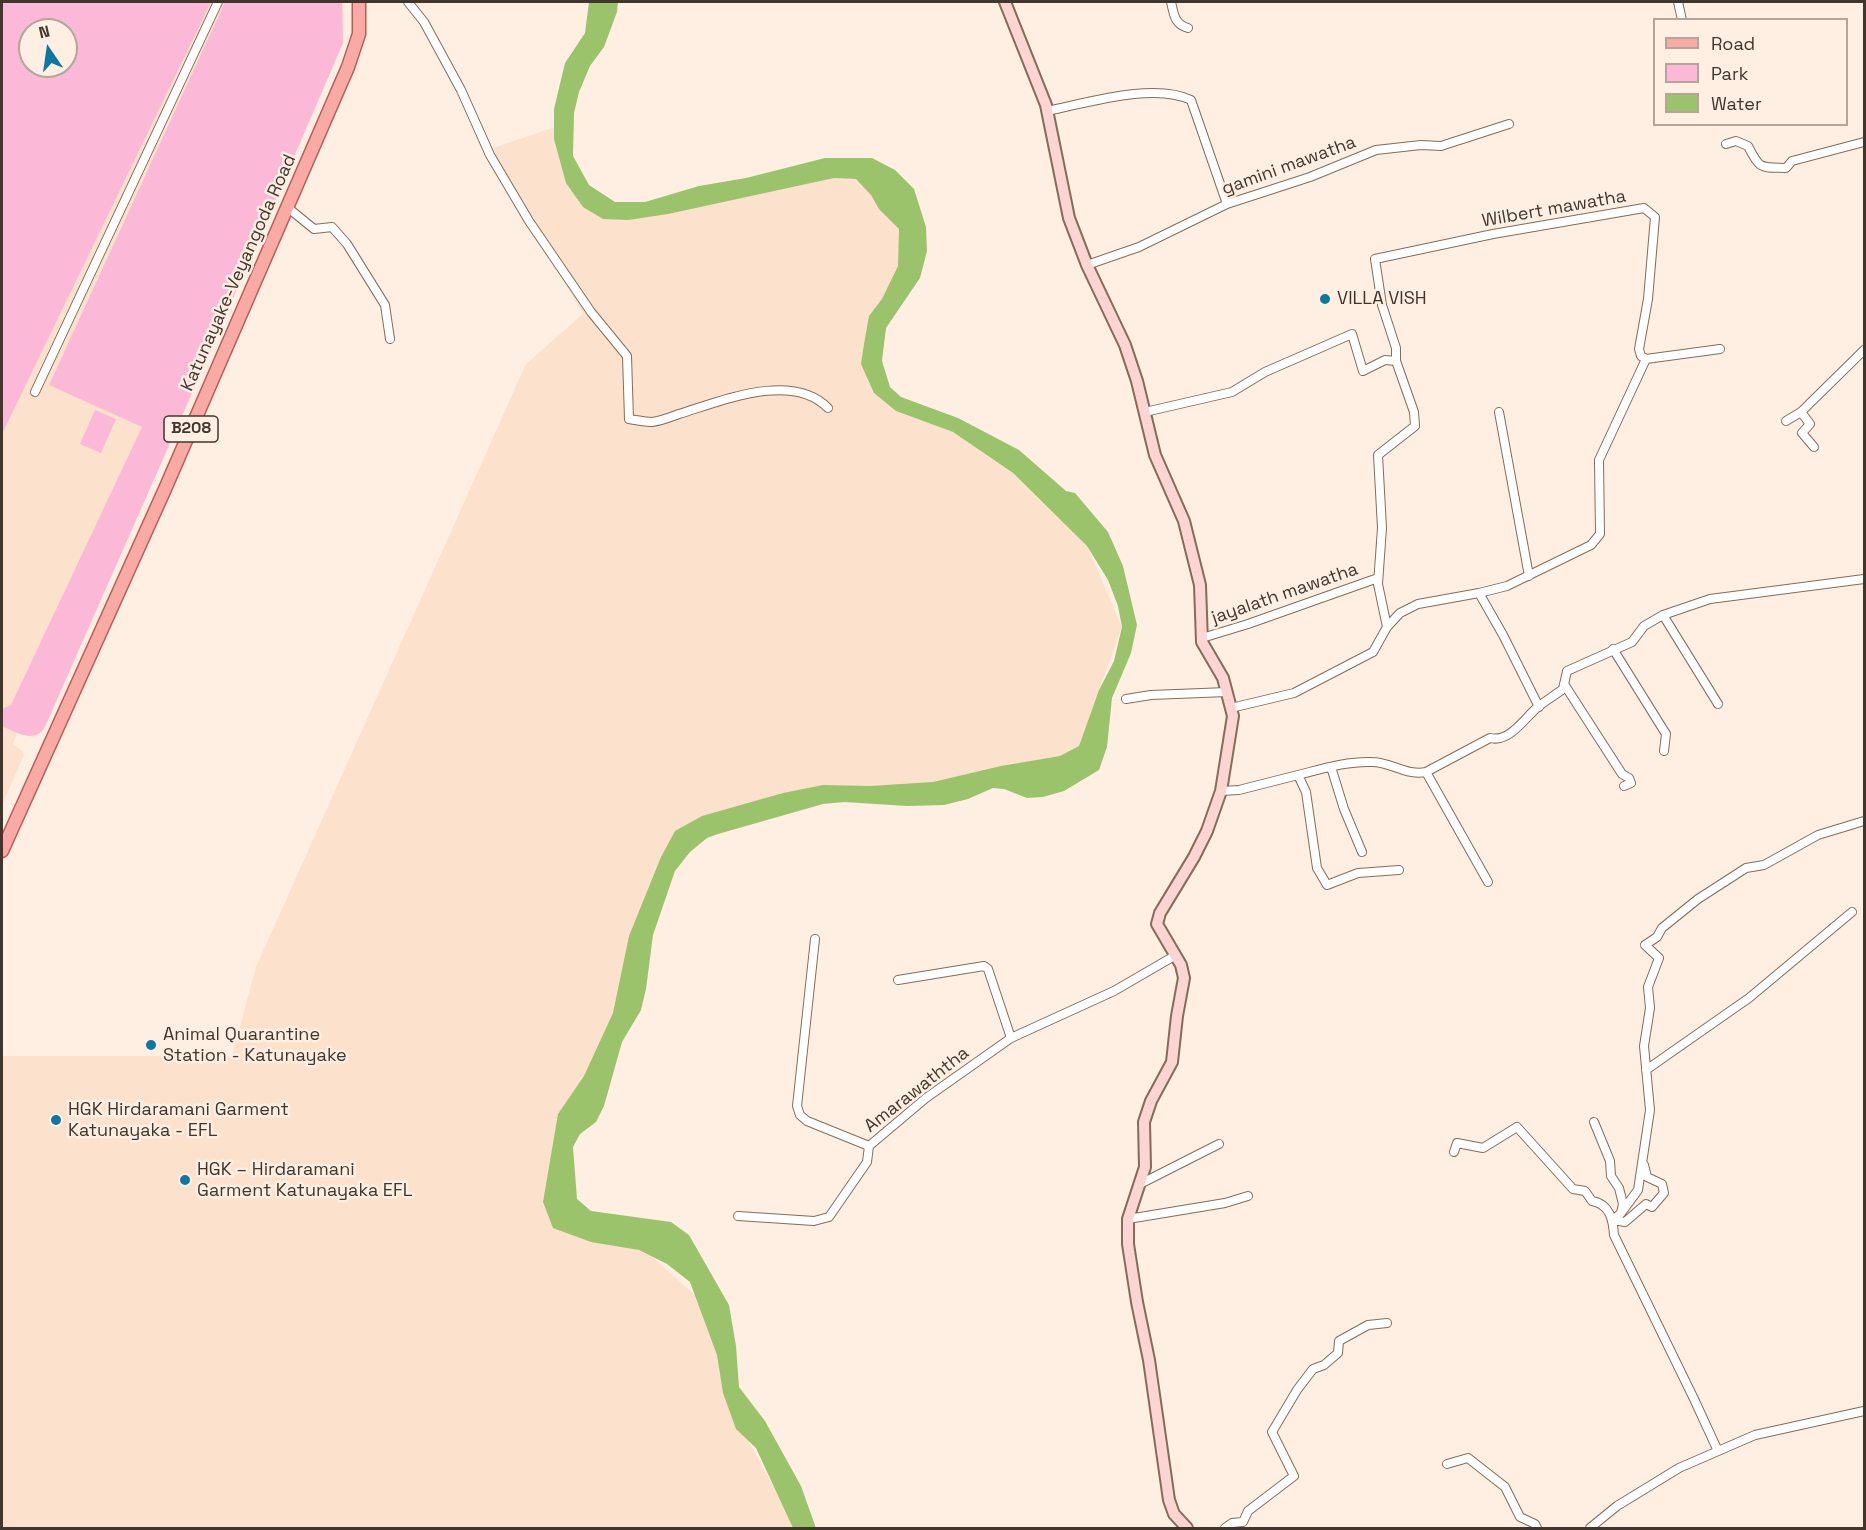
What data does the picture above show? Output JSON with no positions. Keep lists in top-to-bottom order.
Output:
{
  "streets": {
    "main road": ["Katunayake-Veyangoda Road", "B208"],
    "street": [
      "gamini mawatha",
      "Wilbert mawatha",
      "jayalath mawatha",
      "Amarawaththa"
    ]
  },
  "places": [
    "VILLA VISH",
    "Animal Quarantine Station - Katunayake",
    "HGK Hirdaramani Garment Katunayaka - EFL",
    "HGK – Hirdaramani Garment Katunayaka EFL"
  ],
  "legend": ["Road", "Park", "Water"],
  "north": "top"
}
